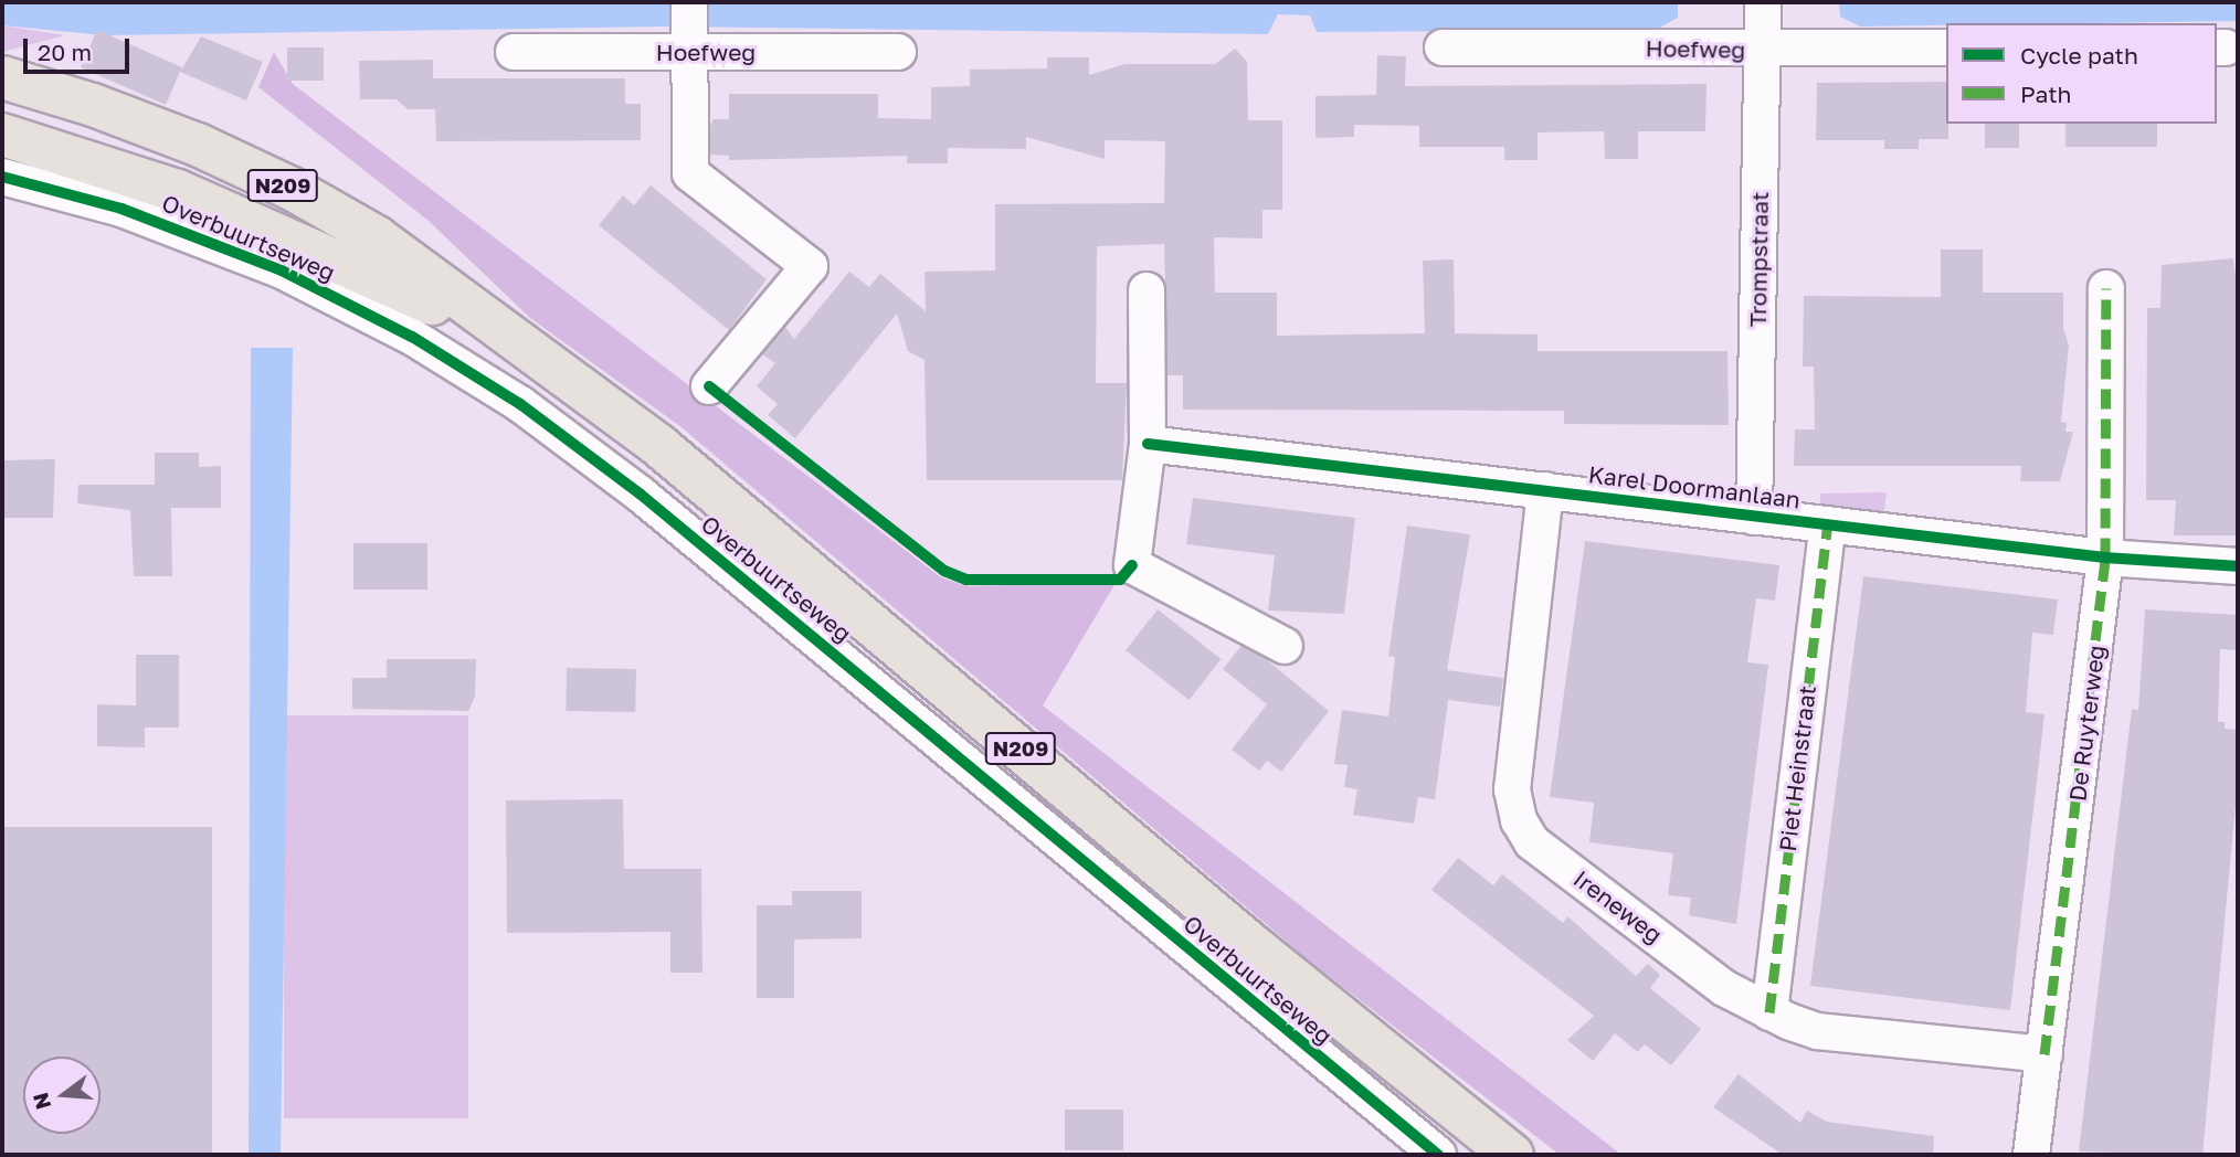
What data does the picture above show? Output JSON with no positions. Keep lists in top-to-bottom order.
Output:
{
  "streets": {
    "main road": ["N209", "Overbuurtseweg"],
    "street": [
      "Hoefweg",
      "Trompstraat",
      "Karel Doormanlaan",
      "De Ruyterweg",
      "Piet Heinstraat",
      "Ireneweg"
    ]
  },
  "crossings": [
    ["Hoefweg", "Trompstraat"],
    ["Trompstraat", "Karel Doormanlaan"],
    ["Karel Doormanlaan", "De Ruyterweg"],
    ["Karel Doormanlaan", "Piet Heinstraat"],
    ["Karel Doormanlaan", "Ireneweg"],
    ["De Ruyterweg", "Ireneweg"],
    ["Piet Heinstraat", "Ireneweg"]
  ],
  "legend": ["Cycle path", "Path"],
  "scale_bar": "20 m",
  "north": "left"
}
